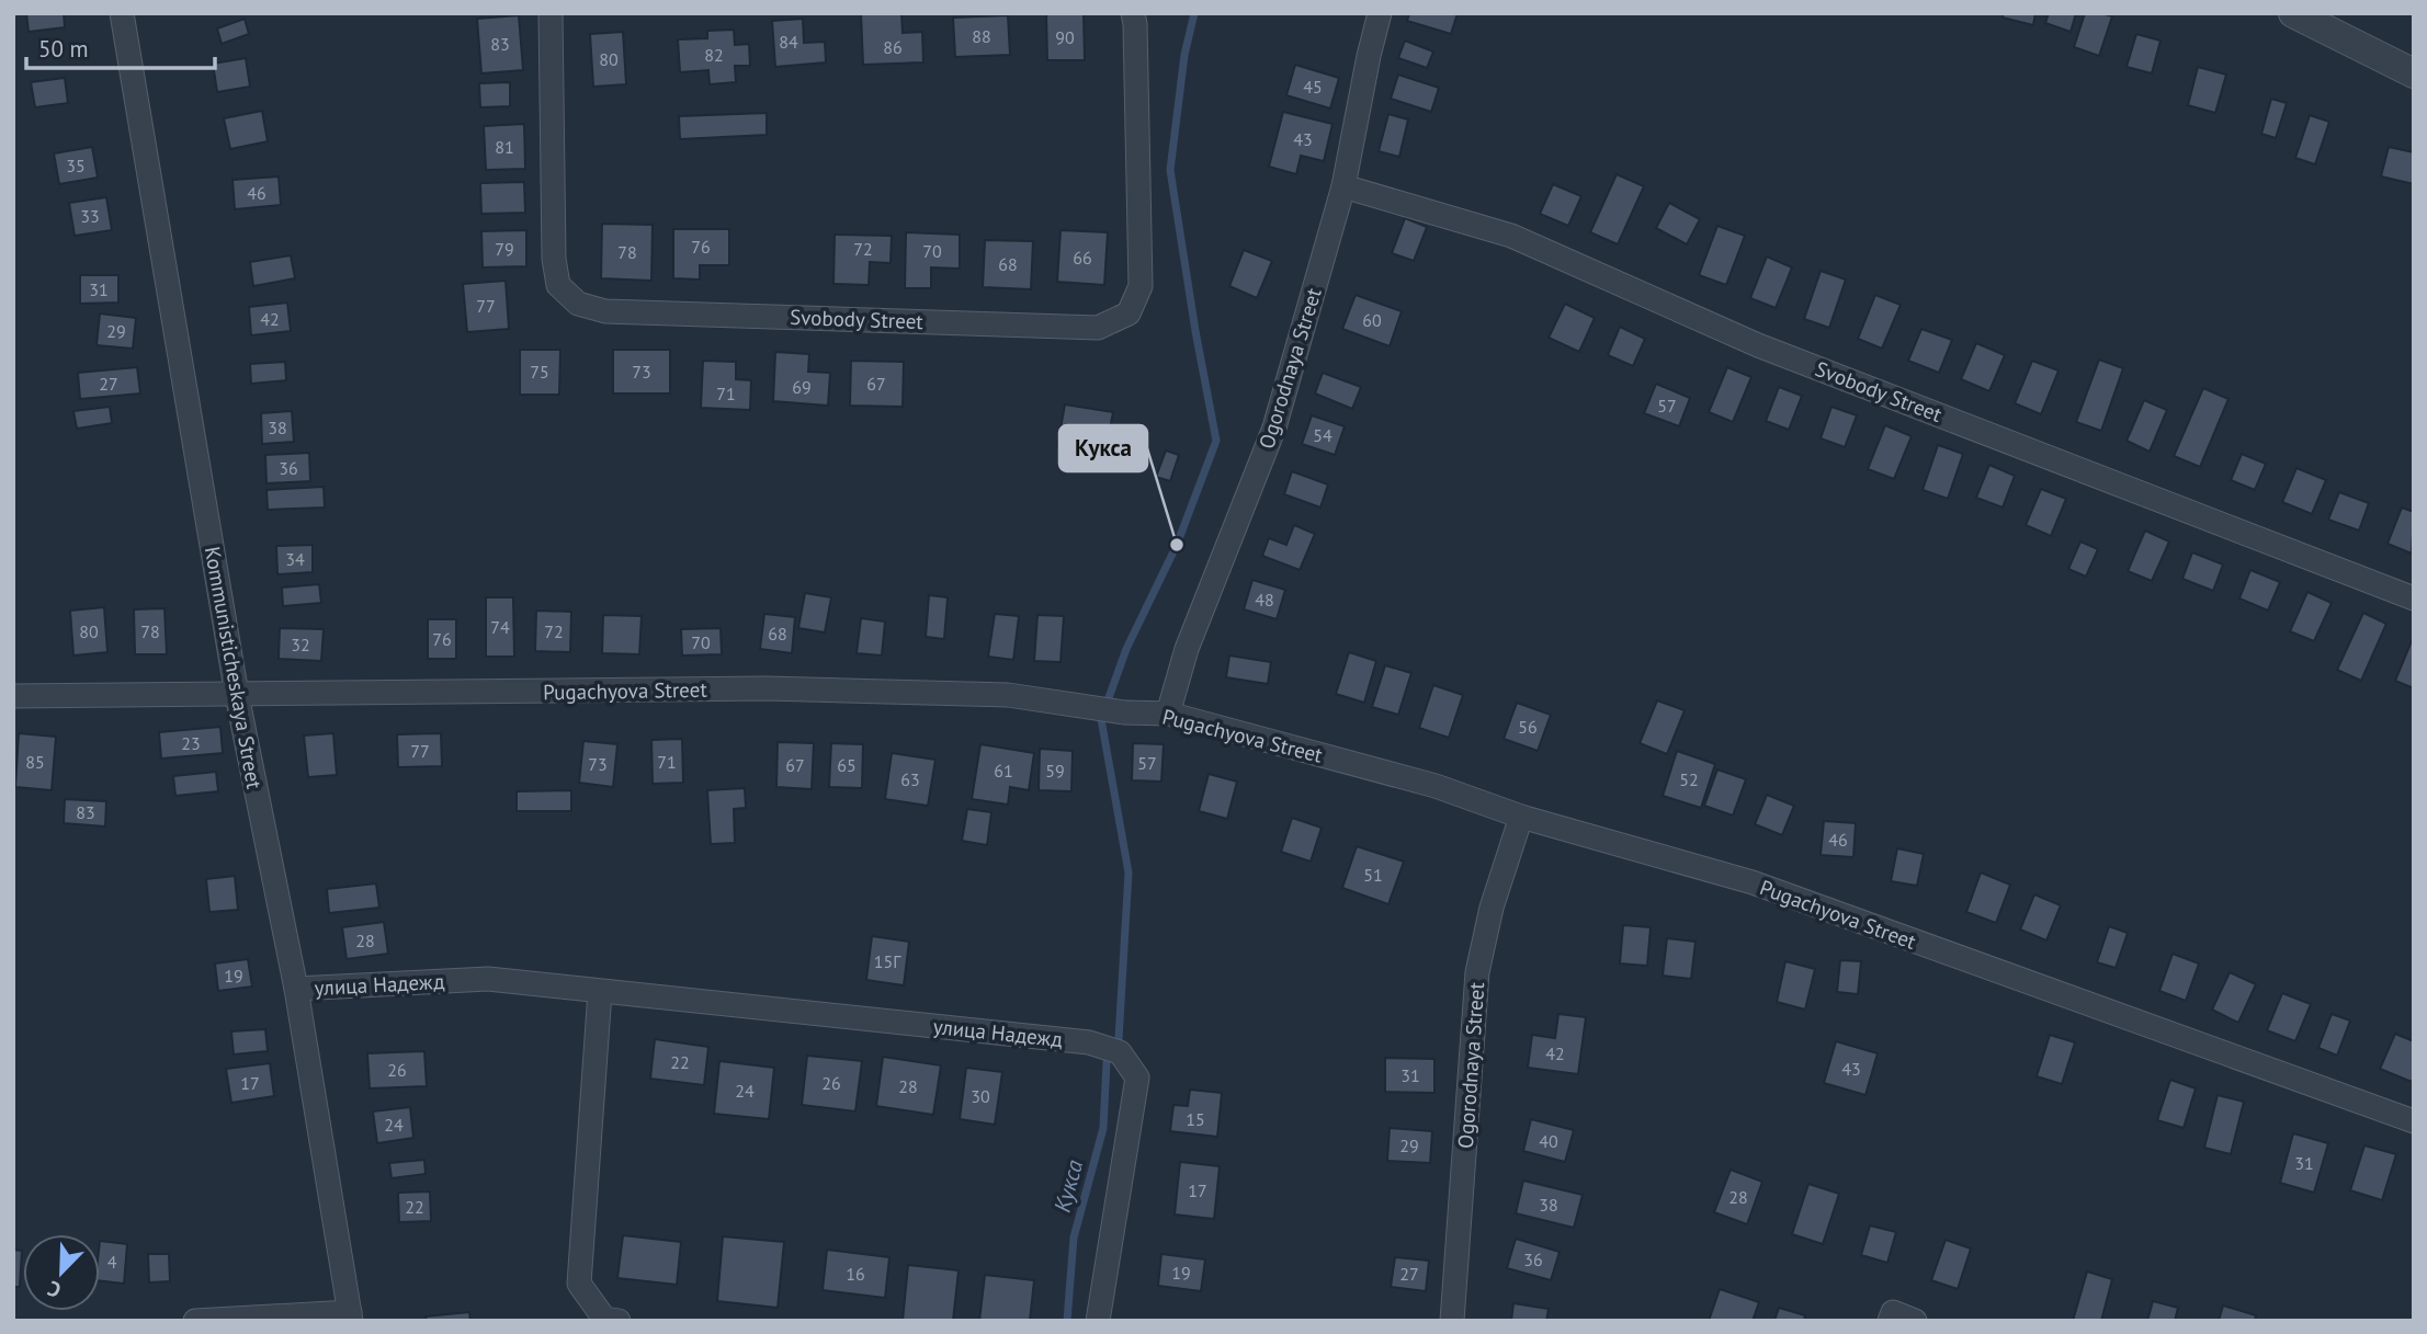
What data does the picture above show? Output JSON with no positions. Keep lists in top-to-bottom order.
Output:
{
  "streets": {
    "street": [
      "Svobody Street",
      "Ogorodnaya Street",
      "Kommunisticheskaya Street",
      "Pugachyova Street",
      "улица Надежд"
    ]
  },
  "crossings": [
    ["Svobody Street", "Ogorodnaya Street"],
    ["Ogorodnaya Street", "Pugachyova Street"],
    ["Kommunisticheskaya Street", "Pugachyova Street"],
    ["Kommunisticheskaya Street", "улица Надежд"]
  ],
  "water": ["Кукса"],
  "places": ["Кукса"],
  "house_numbers": [
    "88",
    "90",
    "84",
    "83",
    "86",
    "82",
    "80",
    "45",
    "43",
    "81",
    "35",
    "46",
    "33",
    "76",
    "79",
    "72",
    "70",
    "78",
    "66",
    "68",
    "31",
    "77",
    "42",
    "60",
    "29",
    "75",
    "73",
    "27",
    "67",
    "69",
    "71",
    "57",
    "38",
    "54",
    "36",
    "34",
    "48",
    "74",
    "80",
    "78",
    "72",
    "68",
    "76",
    "70",
    "32",
    "56",
    "23",
    "77",
    "85",
    "71",
    "57",
    "73",
    "67",
    "65",
    "61",
    "59",
    "63",
    "52",
    "83",
    "46",
    "51",
    "28",
    "15Г",
    "19",
    "42",
    "22",
    "43",
    "26",
    "31",
    "17",
    "26",
    "28",
    "24",
    "30",
    "15",
    "24",
    "40",
    "29",
    "31",
    "17",
    "28",
    "38",
    "22",
    "36",
    "4",
    "19",
    "16",
    "27"
  ],
  "scale_bar": "50 m",
  "north": "bottom left"
}
